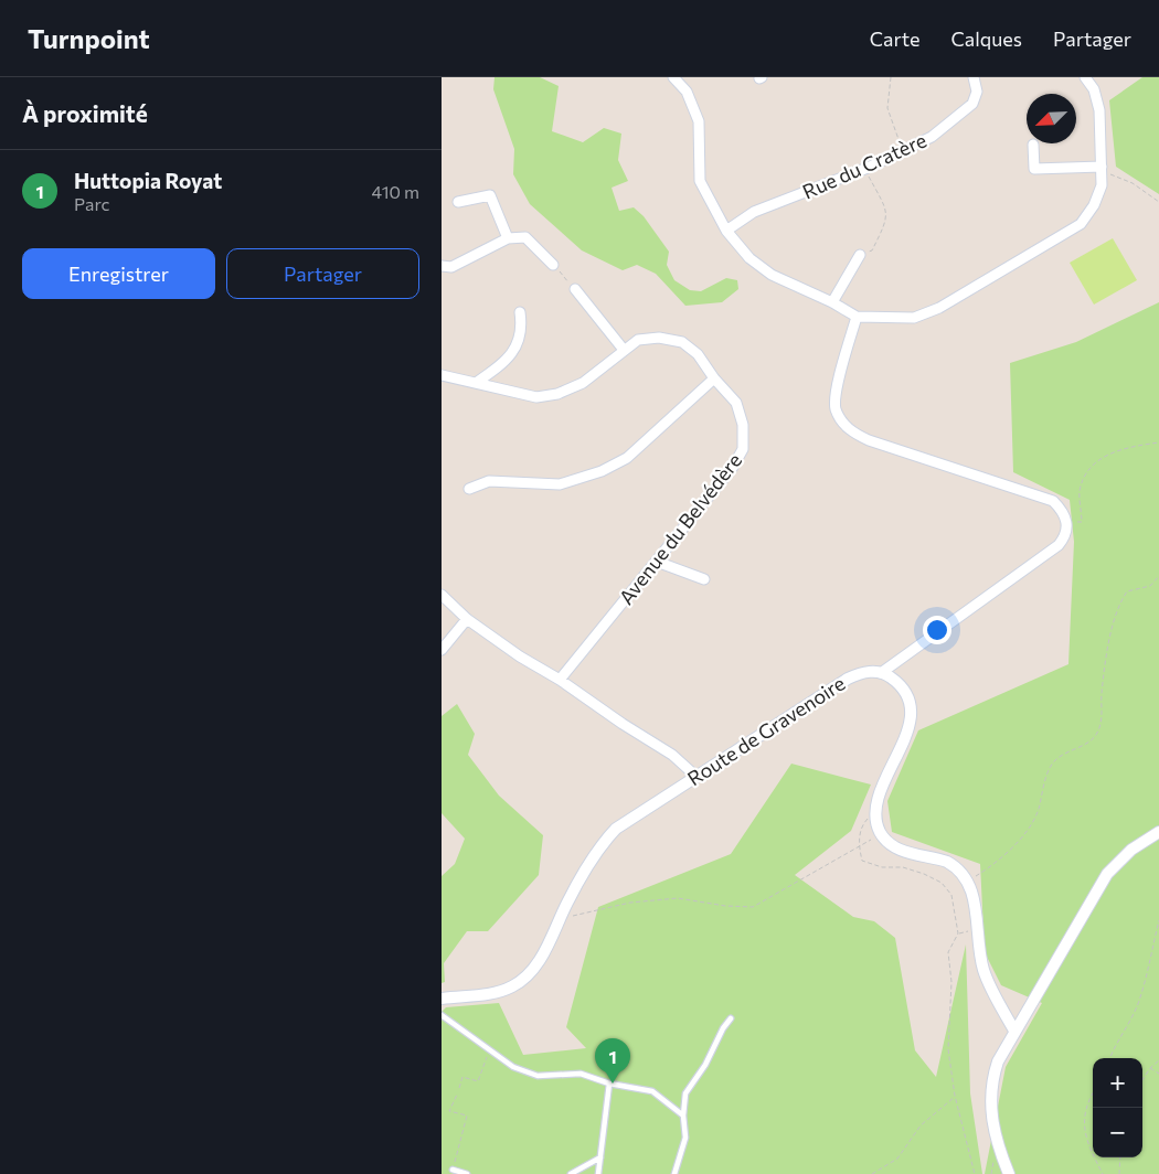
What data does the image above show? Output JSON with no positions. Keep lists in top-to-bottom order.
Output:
{
  "streets": {
    "street": ["Rue du Cratère", "Avenue du Belvédère", "Route de Gravenoire"]
  },
  "north": "bottom left",
  "page": {
    "header": "Turnpoint",
    "nav": ["Carte", "Calques", "Partager"],
    "heading": "À proximité",
    "list": [
      {
        "mark": "1",
        "name": "Huttopia Royat",
        "note": "Parc",
        "value": "410 m"
      }
    ],
    "buttons": ["Enregistrer", "Partager"],
    "pins": "1",
    "map_buttons": ["+", "−"]
  }
}
